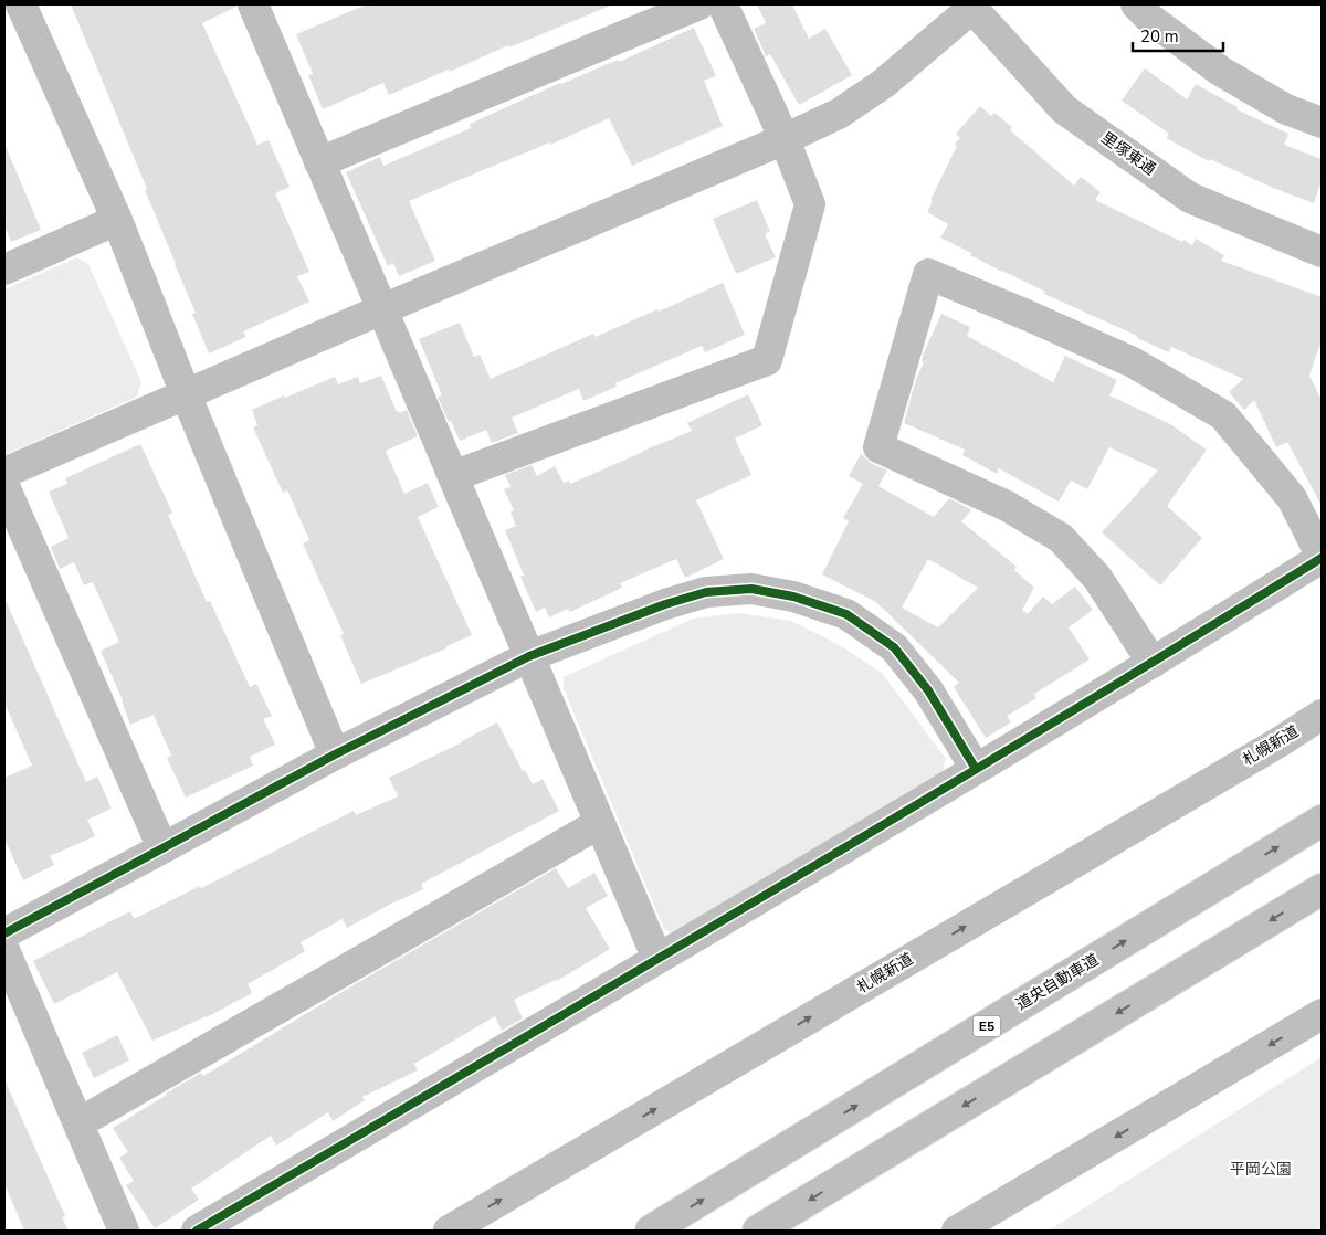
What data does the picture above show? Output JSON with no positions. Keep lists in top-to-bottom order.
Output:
{
  "streets": {
    "main road": [
      "里塚東通",
      "札幌新道",
      "道央自動車道",
      "E5"
    ]
  },
  "parks": ["平岡公園"],
  "scale_bar": "20 m"
}
